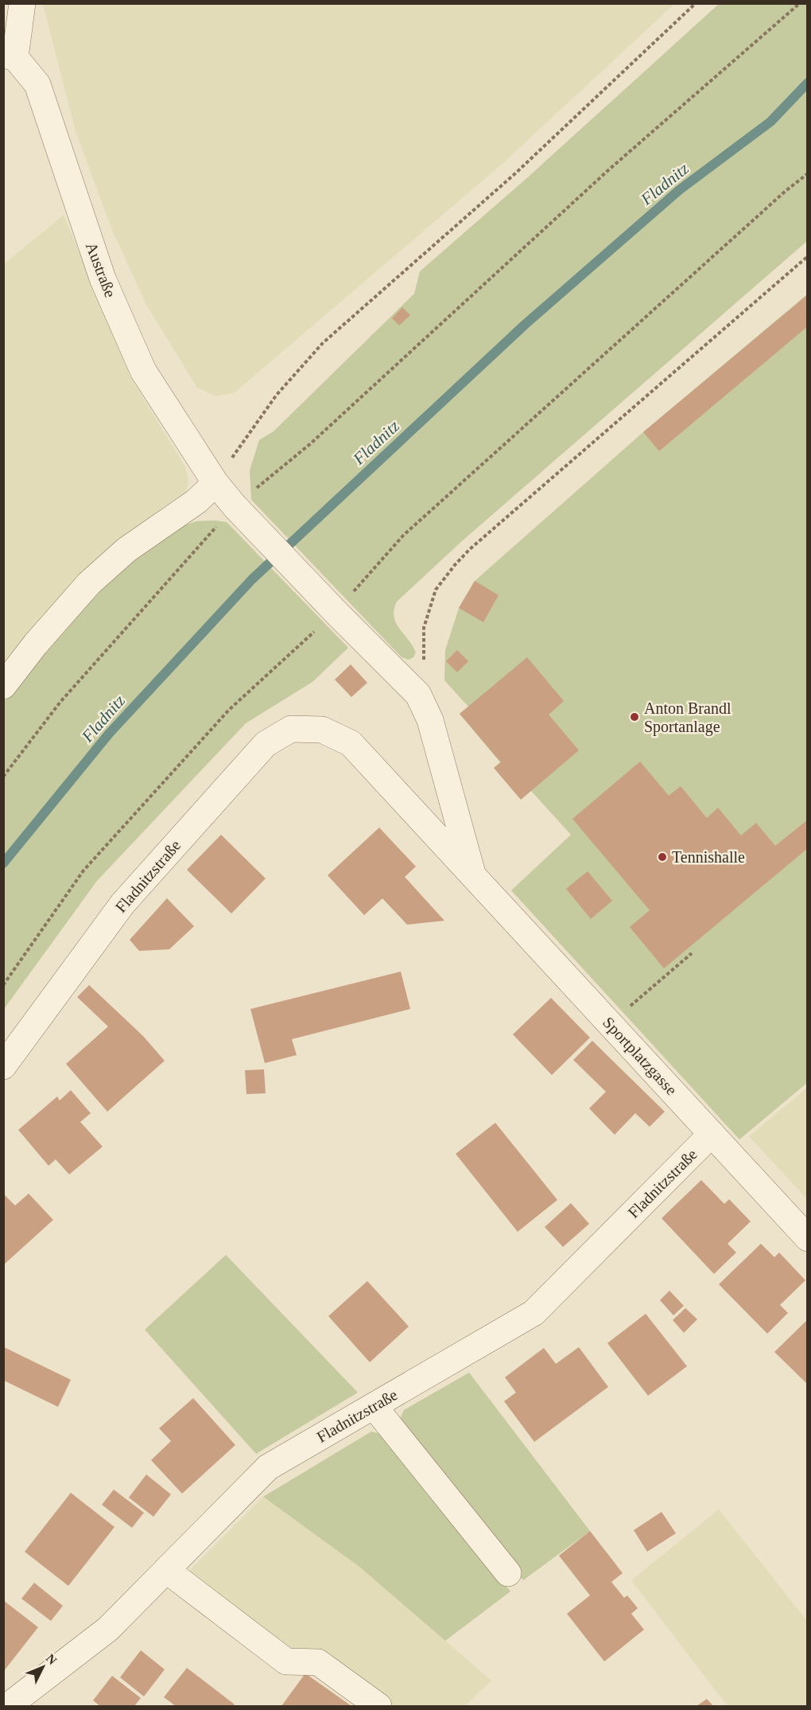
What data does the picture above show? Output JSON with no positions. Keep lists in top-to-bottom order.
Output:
{
  "streets": {
    "street": ["Austraße", "Fladnitzstraße", "Sportplatzgasse"]
  },
  "crossings": [
    ["Austraße", "Sportplatzgasse"],
    ["Fladnitzstraße", "Sportplatzgasse"]
  ],
  "water": ["Fladnitz"],
  "places": ["Anton Brandl Sportanlage", "Tennishalle"],
  "north": "top right"
}
